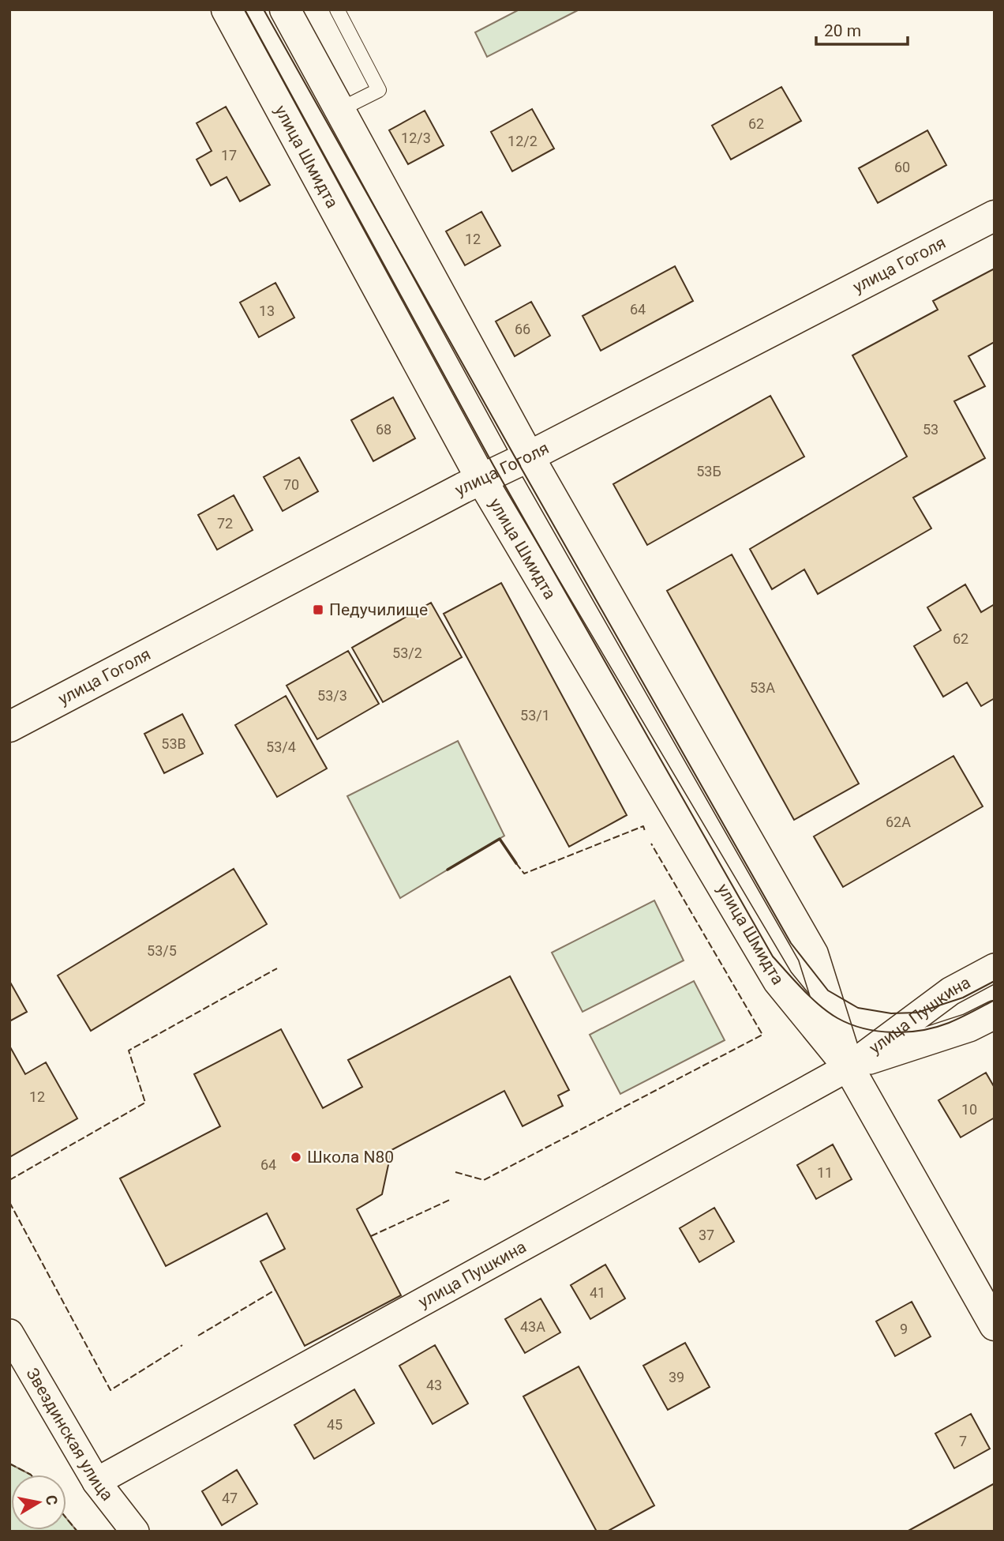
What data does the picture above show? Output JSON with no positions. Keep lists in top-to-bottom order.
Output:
{
  "streets": {
    "street": [
      "улица Шмидта",
      "улица Гоголя",
      "улица Пушкина",
      "Звездинская улица"
    ]
  },
  "crossings": [
    ["улица Шмидта", "улица Гоголя"],
    ["улица Шмидта", "улица Пушкина"],
    ["улица Пушкина", "Звездинская улица"]
  ],
  "places": {
    "transit": ["Педучилище"],
    "other": ["Школа N80"]
  },
  "house_numbers": [
    "62",
    "12/3",
    "12/2",
    "17",
    "60",
    "12",
    "64",
    "13",
    "66",
    "68",
    "53",
    "53Б",
    "70",
    "72",
    "62",
    "53/2",
    "53А",
    "53/3",
    "53/1",
    "53В",
    "53/4",
    "62А",
    "53/5",
    "12",
    "10",
    "64",
    "11",
    "37",
    "41",
    "43А",
    "9",
    "39",
    "43",
    "45",
    "7",
    "47"
  ],
  "scale_bar": "20 m",
  "north": "right"
}
